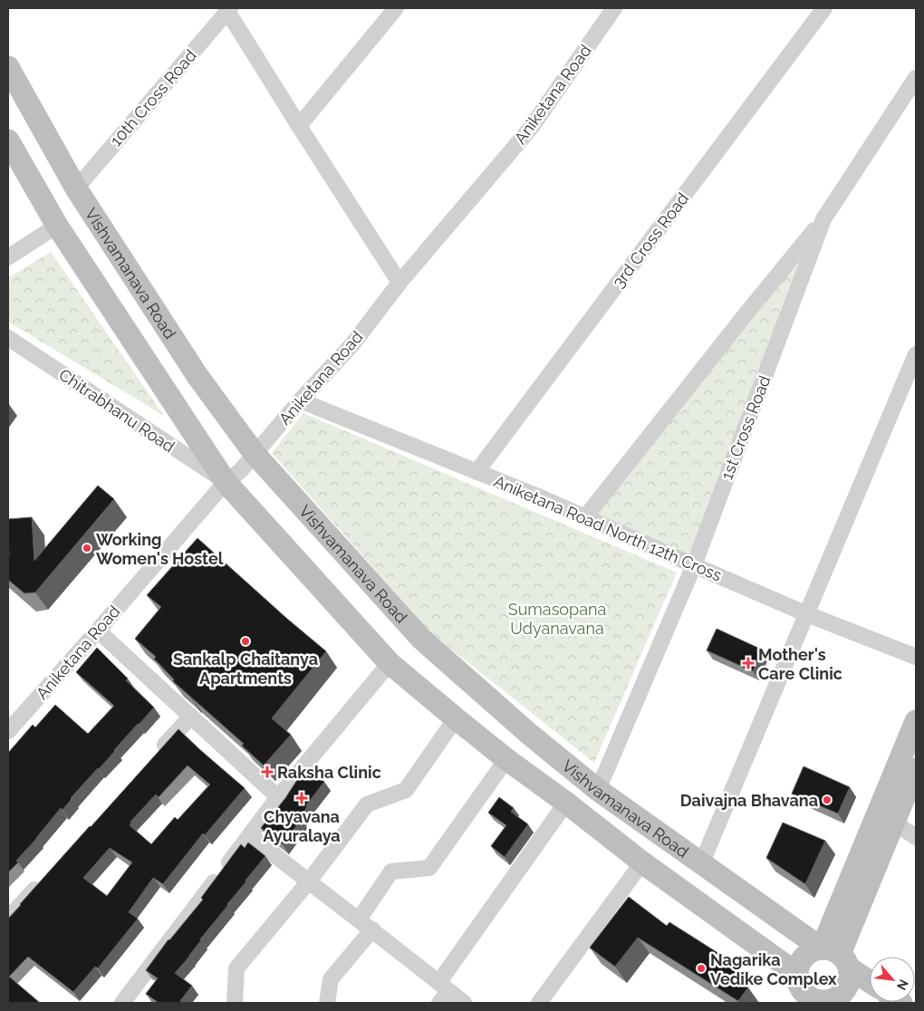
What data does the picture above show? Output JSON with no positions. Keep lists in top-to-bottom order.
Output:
{
  "streets": {
    "main road": ["Vishvamanava Road"],
    "street": [
      "Aniketana Road",
      "10th Cross Road",
      "3rd Cross Road",
      "Chitrabhanu Road",
      "1st Cross Road",
      "Aniketana Road North 12th Cross"
    ]
  },
  "crossings": [
    ["Aniketana Road", "Vishvamanava Road"],
    ["Aniketana Road", "Chitrabhanu Road"],
    ["Aniketana Road", "Aniketana Road North 12th Cross"],
    ["10th Cross Road", "Vishvamanava Road"],
    ["3rd Cross Road", "Aniketana Road North 12th Cross"],
    ["Vishvamanava Road", "Chitrabhanu Road"],
    ["Vishvamanava Road", "1st Cross Road"],
    ["1st Cross Road", "Aniketana Road North 12th Cross"]
  ],
  "parks": ["Sumasopana Udyanavana"],
  "places": {
    "other": [
      "Working Women's Hostel",
      "Sankalp Chaitanya Apartments",
      "Daivajna Bhavana",
      "Nagarika Vedike Complex"
    ],
    "health": ["Mother's Care Clinic", "Raksha Clinic", "Chyavana Ayuralaya"]
  },
  "north": "bottom right"
}
